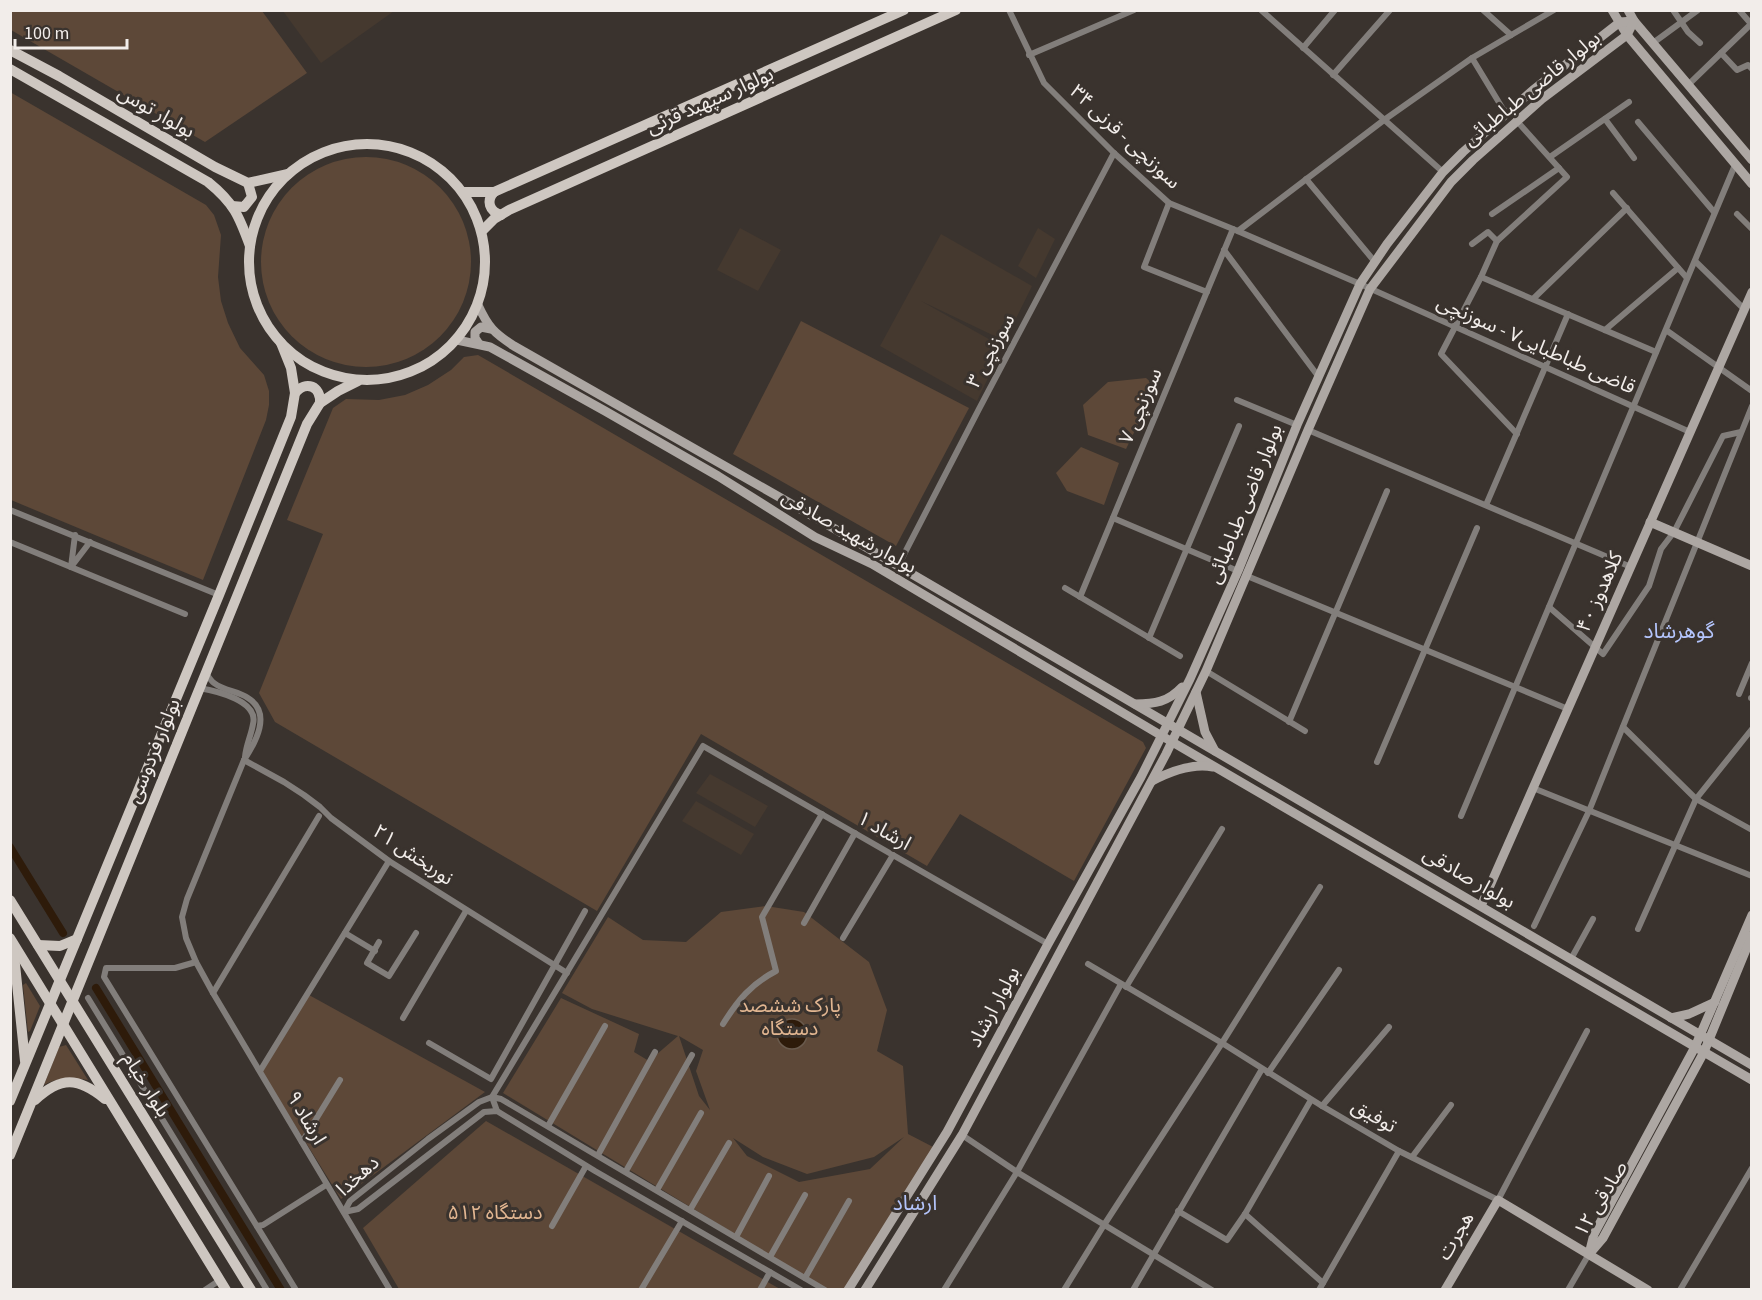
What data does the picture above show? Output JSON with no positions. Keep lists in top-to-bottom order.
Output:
{
  "streets": {
    "main road": [
      "بولوار قاضی طباطبائی",
      "بولوار سپهبد قرنی",
      "بولوار توس",
      "بولوار شهید صادقی",
      "کلاهدوز ۴۰",
      "بولوار فردوسی",
      "بولوار صادقی",
      "بولوار ارشاد",
      "بلوار خیام",
      "توفیق",
      "صادقی ۱۲",
      "هجرت"
    ],
    "street": [
      "سوزنچی - قرنی ۳۴",
      "قاضی طباطبایی۷ - سوزنچی",
      "سوزنچی ۳",
      "سوزنچی ۷",
      "ارشاد ۱",
      "نوربخش ۲۱",
      "ارشاد ۹",
      "دهخدا"
    ]
  },
  "crossings": [
    ["بولوار قاضی طباطبائی", "سوزنچی - قرنی ۳۴"],
    ["بولوار قاضی طباطبائی", "قاضی طباطبایی۷ - سوزنچی"],
    ["بولوار قاضی طباطبائی", "بولوار شهید صادقی"],
    ["بولوار قاضی طباطبائی", "بولوار صادقی"],
    ["بولوار قاضی طباطبائی", "بولوار ارشاد"],
    ["سوزنچی - قرنی ۳۴", "قاضی طباطبایی۷ - سوزنچی"],
    ["سوزنچی - قرنی ۳۴", "سوزنچی ۳"],
    ["سوزنچی - قرنی ۳۴", "سوزنچی ۷"],
    ["قاضی طباطبایی۷ - سوزنچی", "کلاهدوز ۴۰"],
    ["سوزنچی ۳", "بولوار شهید صادقی"],
    ["بولوار شهید صادقی", "بولوار صادقی"],
    ["بولوار شهید صادقی", "بولوار ارشاد"],
    ["کلاهدوز ۴۰", "بولوار صادقی"],
    ["بولوار فردوسی", "بلوار خیام"],
    ["ارشاد ۱", "نوربخش ۲۱"],
    ["ارشاد ۱", "بولوار ارشاد"],
    ["نوربخش ۲۱", "ارشاد ۹"],
    ["بولوار صادقی", "صادقی ۱۲"],
    ["توفیق", "صادقی ۱۲"],
    ["توفیق", "هجرت"],
    ["ارشاد ۹", "دهخدا"]
  ],
  "districts": ["گوهرشاد", "ارشاد"],
  "parks": ["پارک‌ ششصد دستگاه", "۵۱۲ دستگاه"],
  "scale_bar": "100 m"
}
